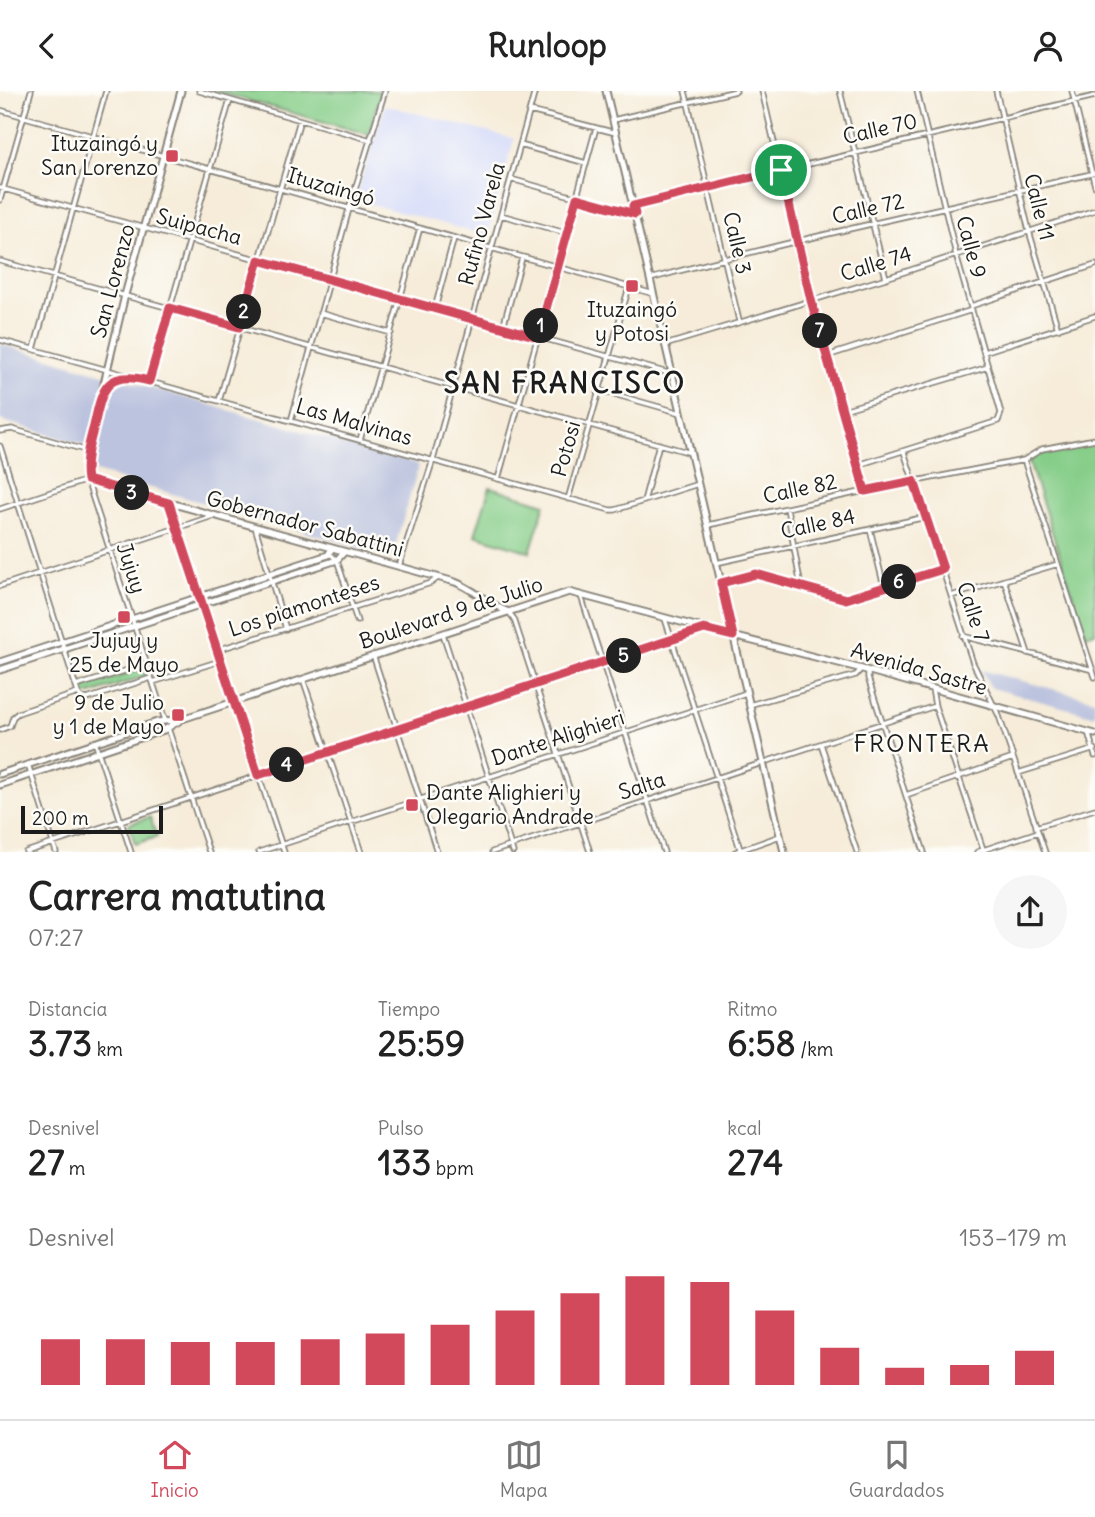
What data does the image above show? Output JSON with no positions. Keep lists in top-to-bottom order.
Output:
{
  "streets": {
    "main road": [
      "San Lorenzo",
      "Gobernador Sabattini",
      "Boulevard 9 de Julio",
      "Avenida Sastre"
    ],
    "street": [
      "Calle 70",
      "Ituzaingó",
      "Calle 11",
      "Calle 72",
      "Rufino Varela",
      "Suipacha",
      "Calle 3",
      "Calle 9",
      "Calle 74",
      "Las Malvinas",
      "Potosi",
      "Calle 82",
      "Calle 84",
      "Jujuy",
      "Los piamonteses",
      "Calle 7",
      "Dante Alighieri",
      "Salta"
    ]
  },
  "crossings": [
    ["Calle 70", "Calle 11"],
    ["Calle 70", "Calle 3"],
    ["Calle 70", "Calle 9"],
    ["Ituzaingó", "Rufino Varela"],
    ["Ituzaingó", "San Lorenzo"],
    ["Ituzaingó", "Potosi"],
    ["Calle 11", "Calle 72"],
    ["Calle 11", "Calle 74"],
    ["Calle 72", "Calle 3"],
    ["Calle 72", "Calle 9"],
    ["Rufino Varela", "Suipacha"],
    ["Rufino Varela", "Las Malvinas"],
    ["Rufino Varela", "Gobernador Sabattini"],
    ["Suipacha", "San Lorenzo"],
    ["Suipacha", "Potosi"],
    ["Calle 3", "Calle 74"],
    ["Calle 9", "Calle 74"],
    ["Calle 9", "Calle 7"],
    ["San Lorenzo", "Las Malvinas"],
    ["San Lorenzo", "Gobernador Sabattini"],
    ["San Lorenzo", "Jujuy"],
    ["Las Malvinas", "Potosi"],
    ["Calle 82", "Calle 7"],
    ["Gobernador Sabattini", "Jujuy"],
    ["Gobernador Sabattini", "Los piamonteses"],
    ["Gobernador Sabattini", "Boulevard 9 de Julio"],
    ["Calle 84", "Calle 7"],
    ["Jujuy", "Boulevard 9 de Julio"],
    ["Calle 7", "Avenida Sastre"],
    ["Boulevard 9 de Julio", "Avenida Sastre"]
  ],
  "districts": ["SAN FRANCISCO", "FRONTERA"],
  "places": {
    "transit": [
      "Ituzaingó y San Lorenzo",
      "Ituzaingó y Potosi",
      "Jujuy y 25 de Mayo",
      "9 de Julio y 1 de Mayo",
      "Dante Alighieri y Olegario Andrade"
    ]
  },
  "scale_bar": "200 m",
  "page": {
    "header": "Runloop",
    "pins": [
      "2",
      "1",
      "7",
      "3",
      "6",
      "5",
      "4"
    ],
    "scale": "200 m",
    "heading": ["Carrera matutina", "07:27"],
    "stats": [
      ["Distancia", "3.73 km"],
      ["Tiempo", "25:59"],
      ["Ritmo", "6:58 /km"],
      ["Desnivel", "27 m"],
      ["Pulso", "133 bpm"],
      ["kcal", "274"]
    ],
    "chart": ["Desnivel", "153–179 m"],
    "tabs": ["Inicio", "Mapa", "Guardados"]
  }
}
